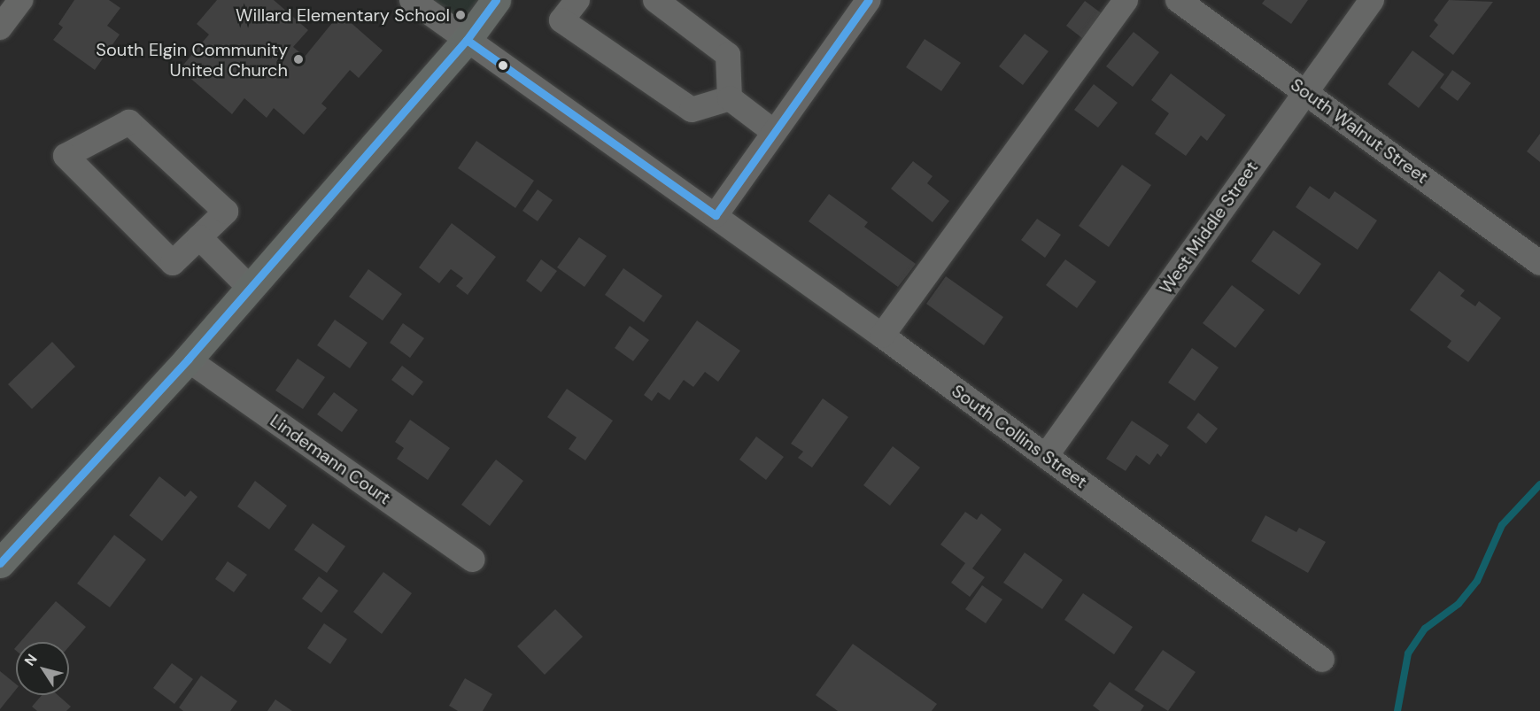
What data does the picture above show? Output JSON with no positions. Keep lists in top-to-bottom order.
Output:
{
  "streets": {
    "street": [
      "South Walnut Street",
      "West Middle Street",
      "South Collins Street",
      "Lindemann Court"
    ]
  },
  "crossings": [
    ["South Walnut Street", "West Middle Street"],
    ["West Middle Street", "South Collins Street"]
  ],
  "places": ["Willard Elementary School", "South Elgin Community United Church"],
  "north": "top left"
}
